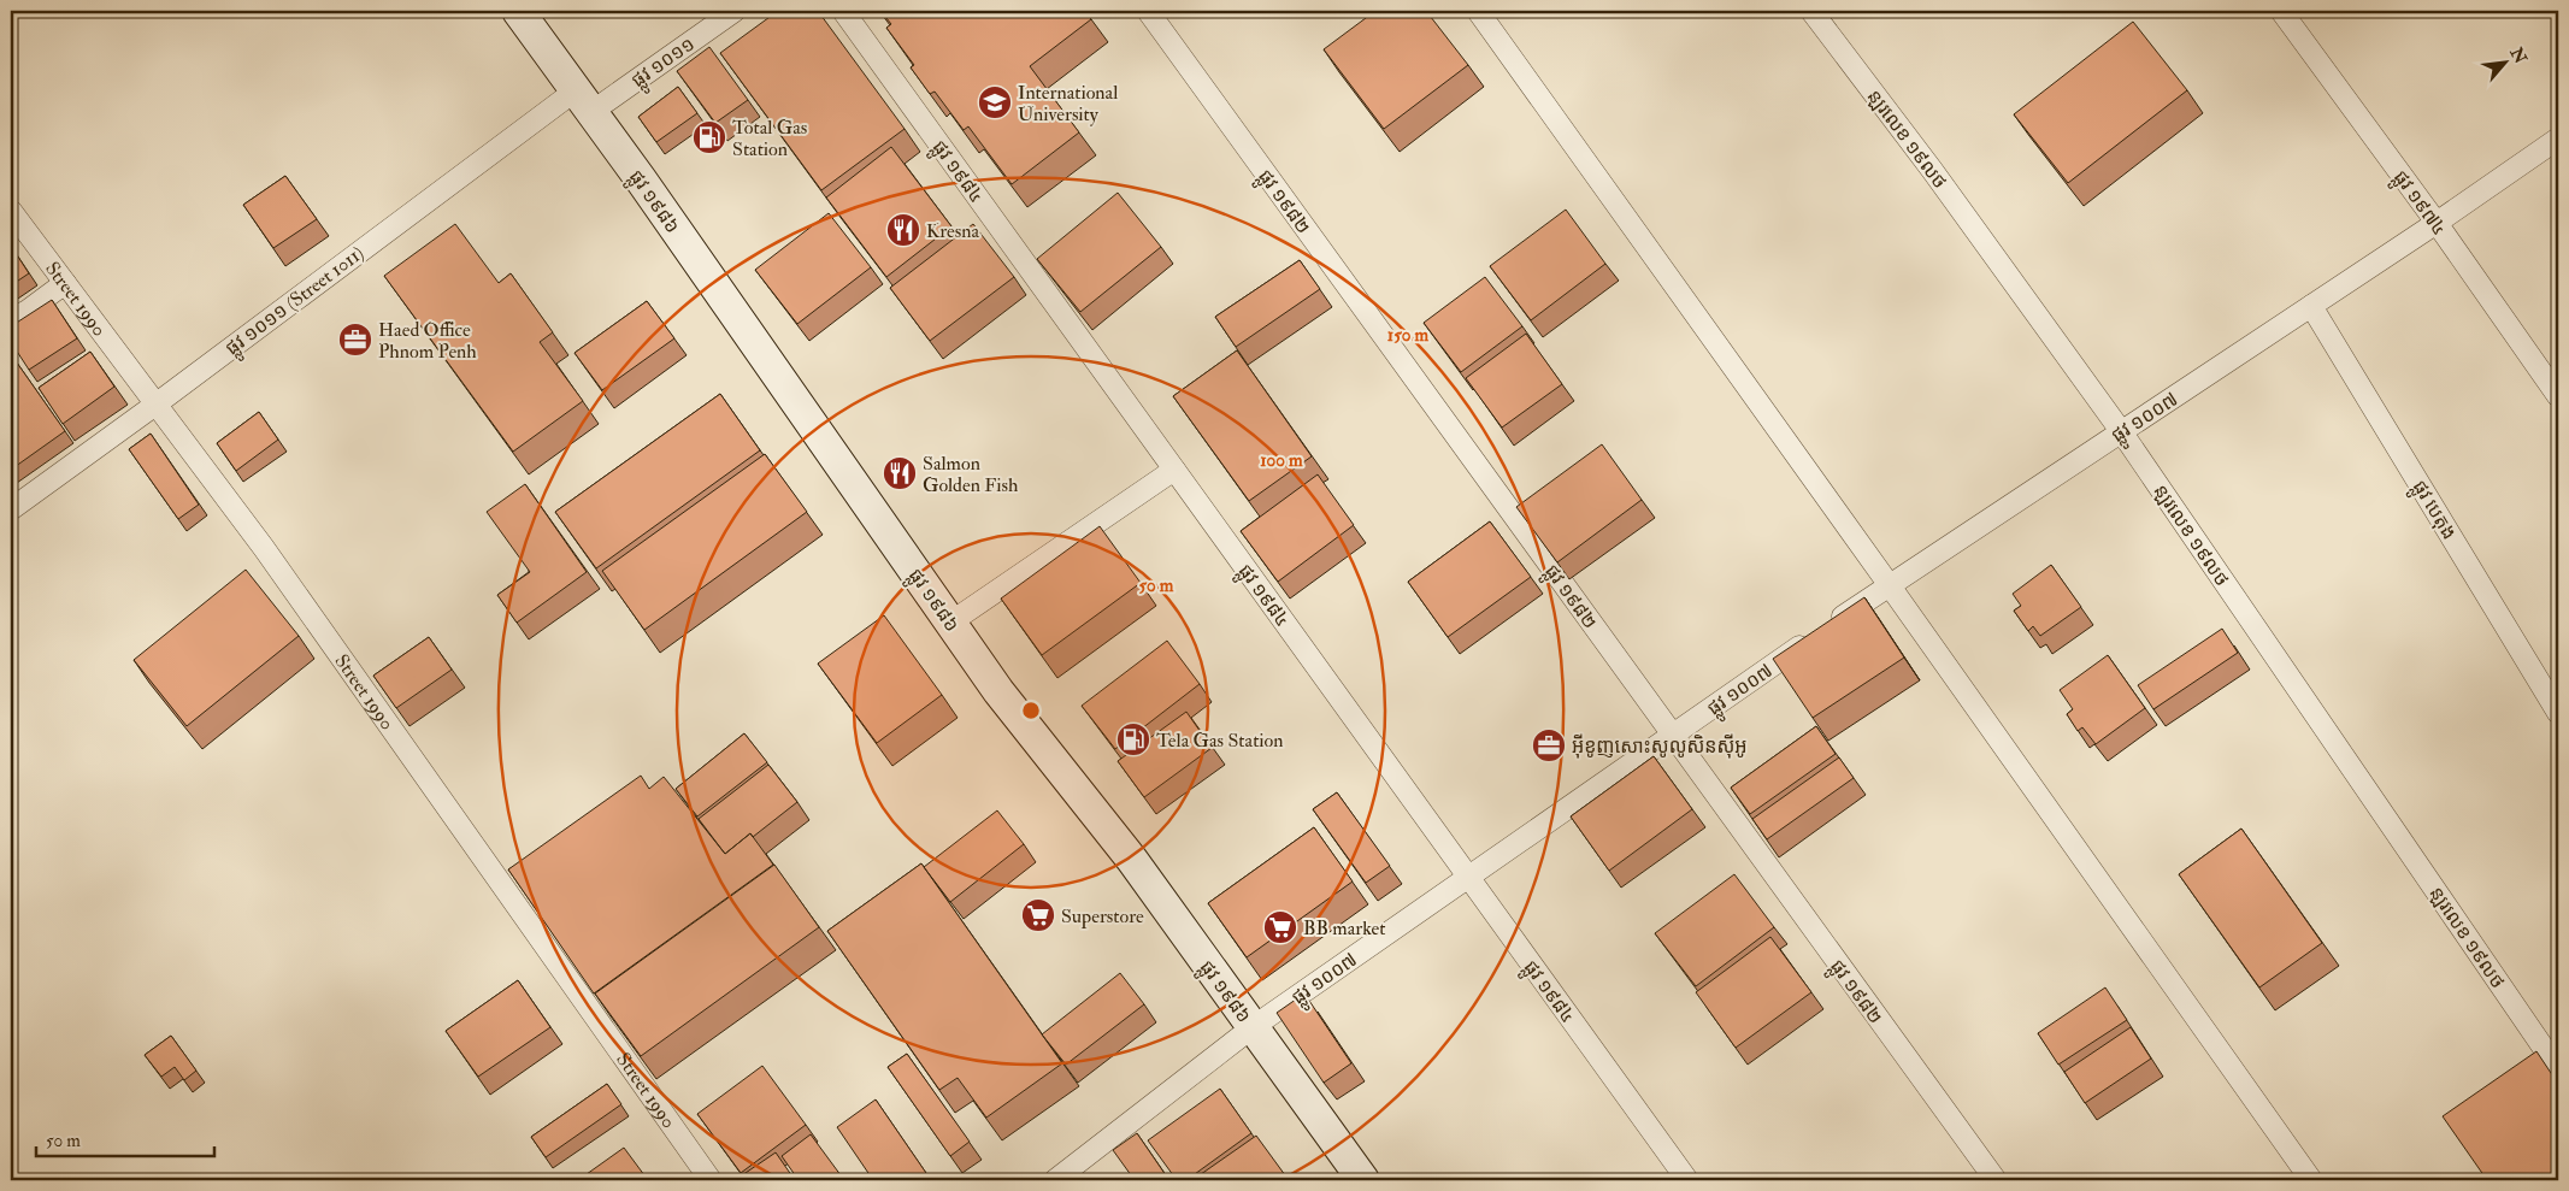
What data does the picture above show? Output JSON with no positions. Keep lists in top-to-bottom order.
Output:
{
  "streets": {
    "main road": ["ផ្លូវ ១៩៨៦"],
    "street": [
      "ផ្លូវ ១០១១",
      "ន្ឡរលេខ ១៩លថ",
      "ផ្លូវ ១៩៨៤",
      "ផ្លូវ ១៩៨២",
      "ផ្លូវ ១៩៧៤",
      "Street 1990",
      "ផ្លូវ ១០១១ (Street 1011)",
      "ផ្លូវ ១០០៧",
      "ផ្លូវ បេតុង"
    ]
  },
  "crossings": [
    ["ផ្លូវ ១០១១", "ផ្លូវ ១៩៨៦"],
    ["ផ្លូវ ១០១១", "ផ្លូវ ១០១១ (Street 1011)"],
    ["ន្ឡរលេខ ១៩លថ", "ផ្លូវ ១០០៧"],
    ["ផ្លូវ ១៩៨៤", "ផ្លូវ ១០០៧"],
    ["ផ្លូវ ១៩៨៦", "ផ្លូវ ១០១១ (Street 1011)"],
    ["ផ្លូវ ១៩៨៦", "ផ្លូវ ១០០៧"],
    ["ផ្លូវ ១៩៨២", "ផ្លូវ ១០០៧"],
    ["ផ្លូវ ១៩៧៤", "ផ្លូវ ១០០៧"],
    ["Street 1990", "ផ្លូវ ១០១១ (Street 1011)"],
    ["ផ្លូវ ១០០៧", "ផ្លូវ បេតុង"]
  ],
  "places": {
    "school or university": ["International University"],
    "fuel station": ["Total Gas Station", "Tela Gas Station"],
    "restaurant": ["Kresna", "Salmon Golden Fish"],
    "office": ["Haed Office Phnom Penh", "អ៊ីខូញសោះសូលូសិនស៊ីអូ"],
    "supermarket": ["Superstore", "BB market"]
  },
  "scale_bar": "50 m",
  "north": "top right",
  "rings": ["150 m", "100 m", "50 m"]
}
